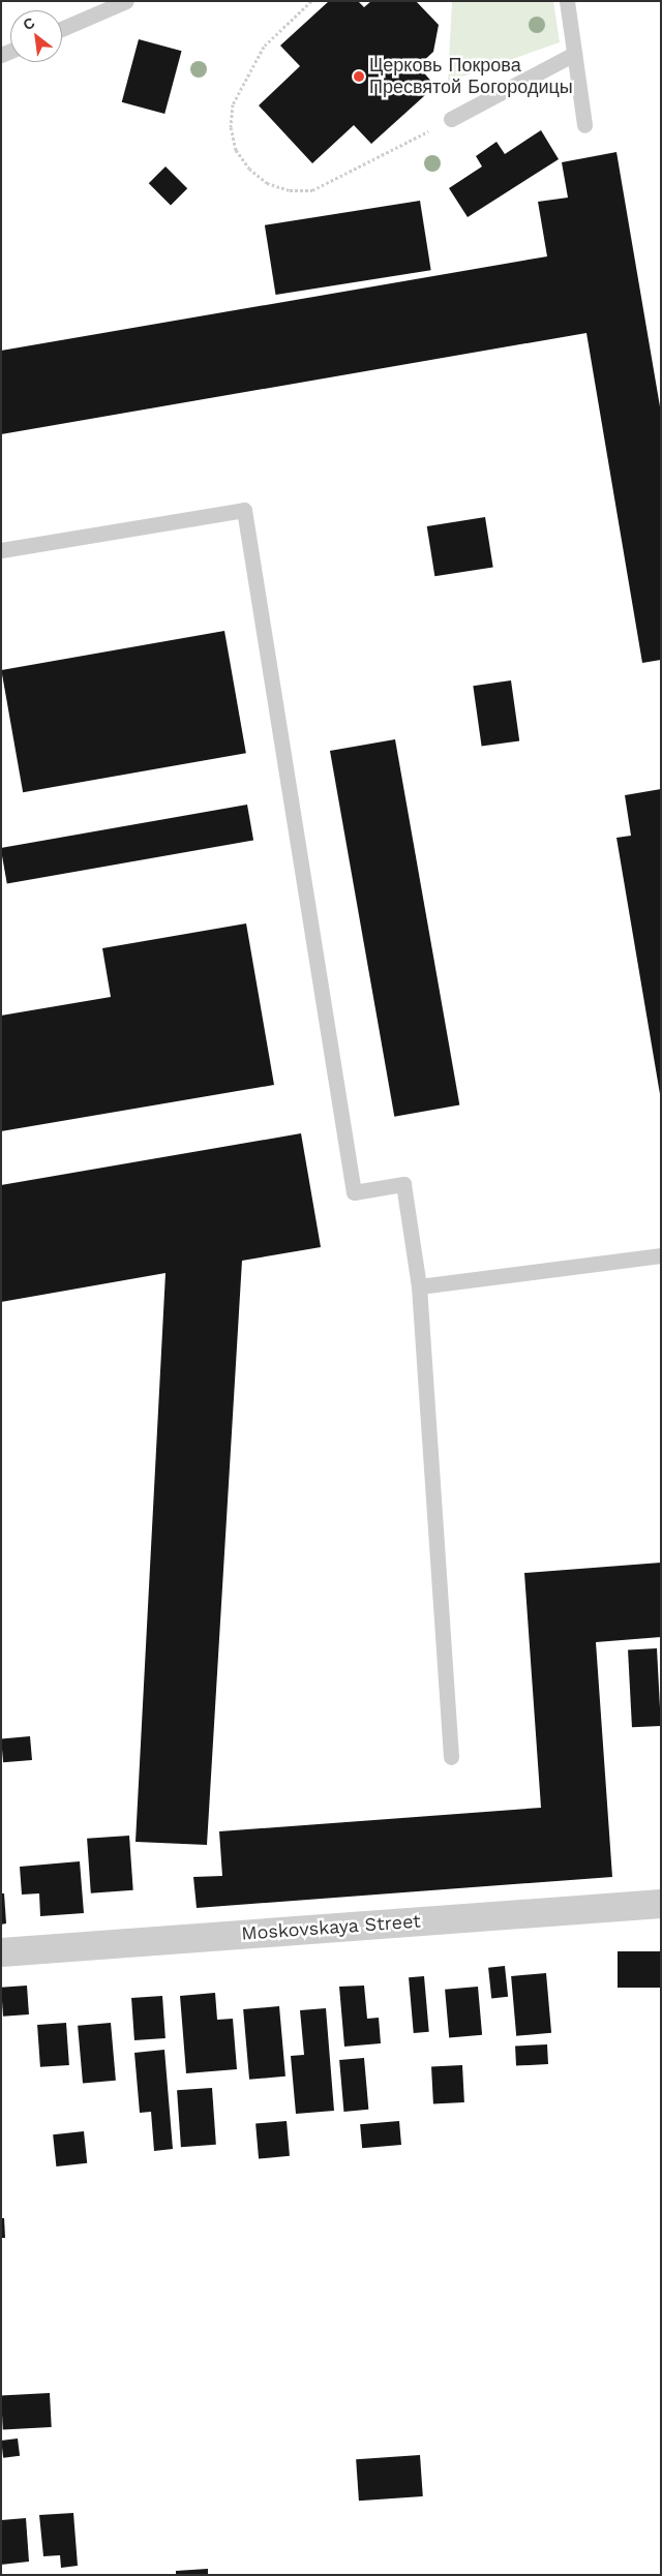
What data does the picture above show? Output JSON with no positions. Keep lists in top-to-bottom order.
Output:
{
  "streets": {
    "street": ["Moskovskaya Street"]
  },
  "places": ["Церковь Покрова Пресвятой Богородицы"],
  "north": "top left"
}
